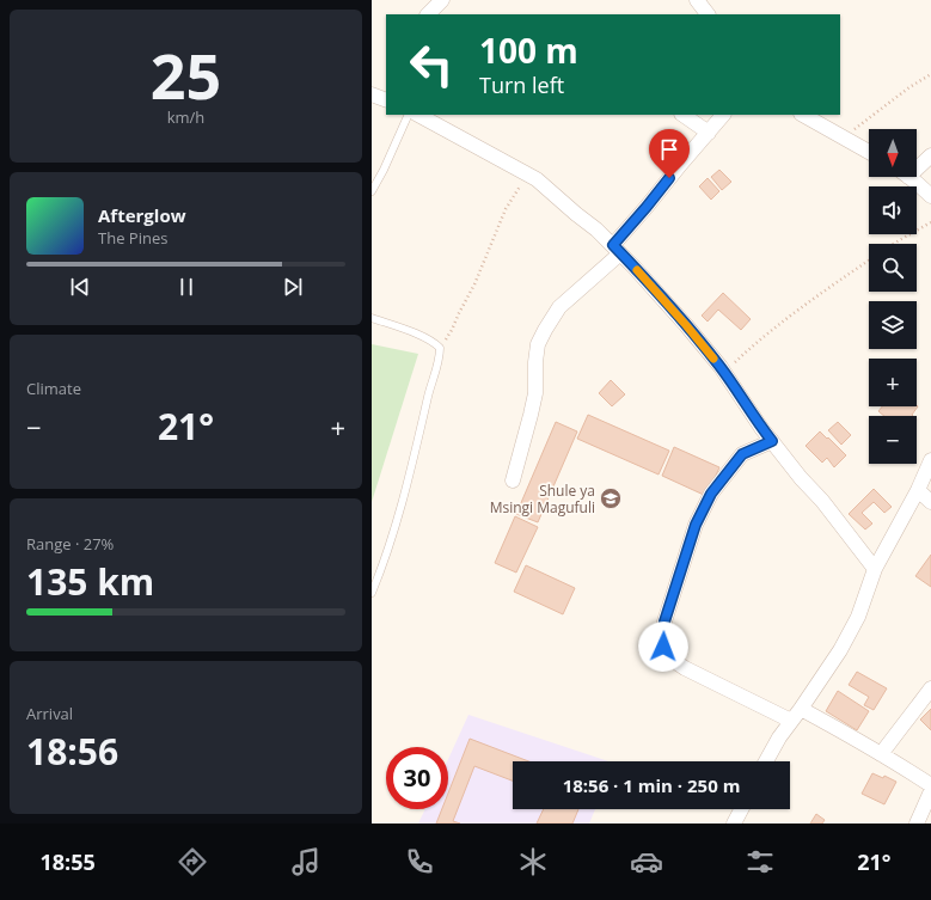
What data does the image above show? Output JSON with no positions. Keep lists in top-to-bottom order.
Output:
{
  "places": {
    "school or university": ["Shule ya Msingi Magufuli"]
  },
  "north": "bottom",
  "page": {
    "tile": [
      ["25", "km/h"],
      "Climate",
      ["Range · 27%", "135 km"],
      ["Arrival", "18:56"]
    ],
    "turn": ["100 m", "Turn left"],
    "map_buttons": ["+", "−"],
    "song": ["Afterglow", "The Pines"],
    "heat": ["−", "21°", "+"],
    "limit": "30",
    "trip": "18:56 · 1 min · 250 m",
    "tabs": ["18:55", "21°"]
  }
}
